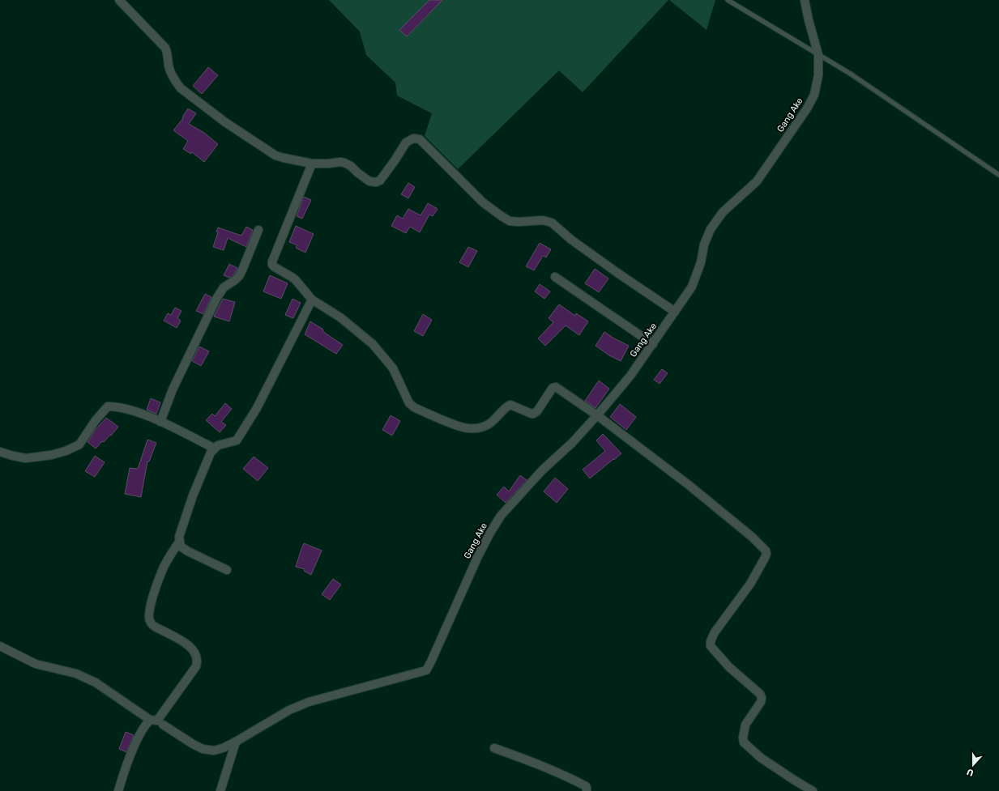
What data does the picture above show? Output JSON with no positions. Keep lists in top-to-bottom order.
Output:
{
  "streets": {
    "street": ["Gang Ake"]
  },
  "north": "bottom"
}
